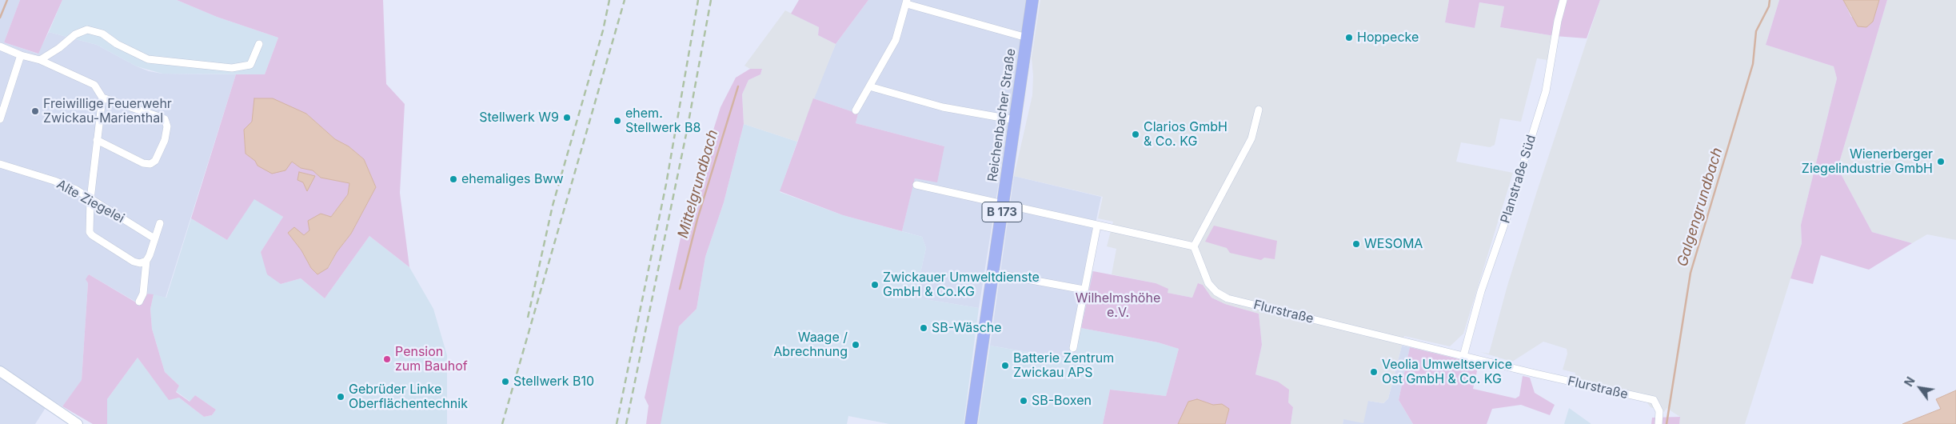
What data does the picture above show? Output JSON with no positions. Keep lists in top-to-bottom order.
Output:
{
  "streets": {
    "main road": ["Reichenbacher Straße", "B 173"],
    "street": ["Planstraße Süd", "Alte Ziegelei", "Flurstraße"]
  },
  "crossings": [
    ["Planstraße Süd", "Flurstraße"]
  ],
  "water": ["Mittelgrundbach", "Galgengrundbach"],
  "parks": ["Wilhelmshöhe e.V."],
  "places": [
    "Hoppecke",
    "Freiwillige Feuerwehr Zwickau-Marienthal",
    "Stellwerk W9",
    "ehem. Stellwerk B8",
    "Clarios GmbH & Co. KG",
    "Wienerberger Ziegelindustrie GmbH",
    "ehemaliges Bww",
    "WESOMA",
    "Zwickauer Umweltdienste GmbH & Co.KG",
    "SB-Wäsche",
    "Waage / Abrechnung",
    "Pension zum Bauhof",
    "Batterie Zentrum Zwickau APS",
    "Veolia Umweltservice Ost GmbH & Co. KG",
    "Stellwerk B10",
    "Gebrüder Linke Oberflächentechnik",
    "SB-Boxen"
  ],
  "north": "top left"
}
